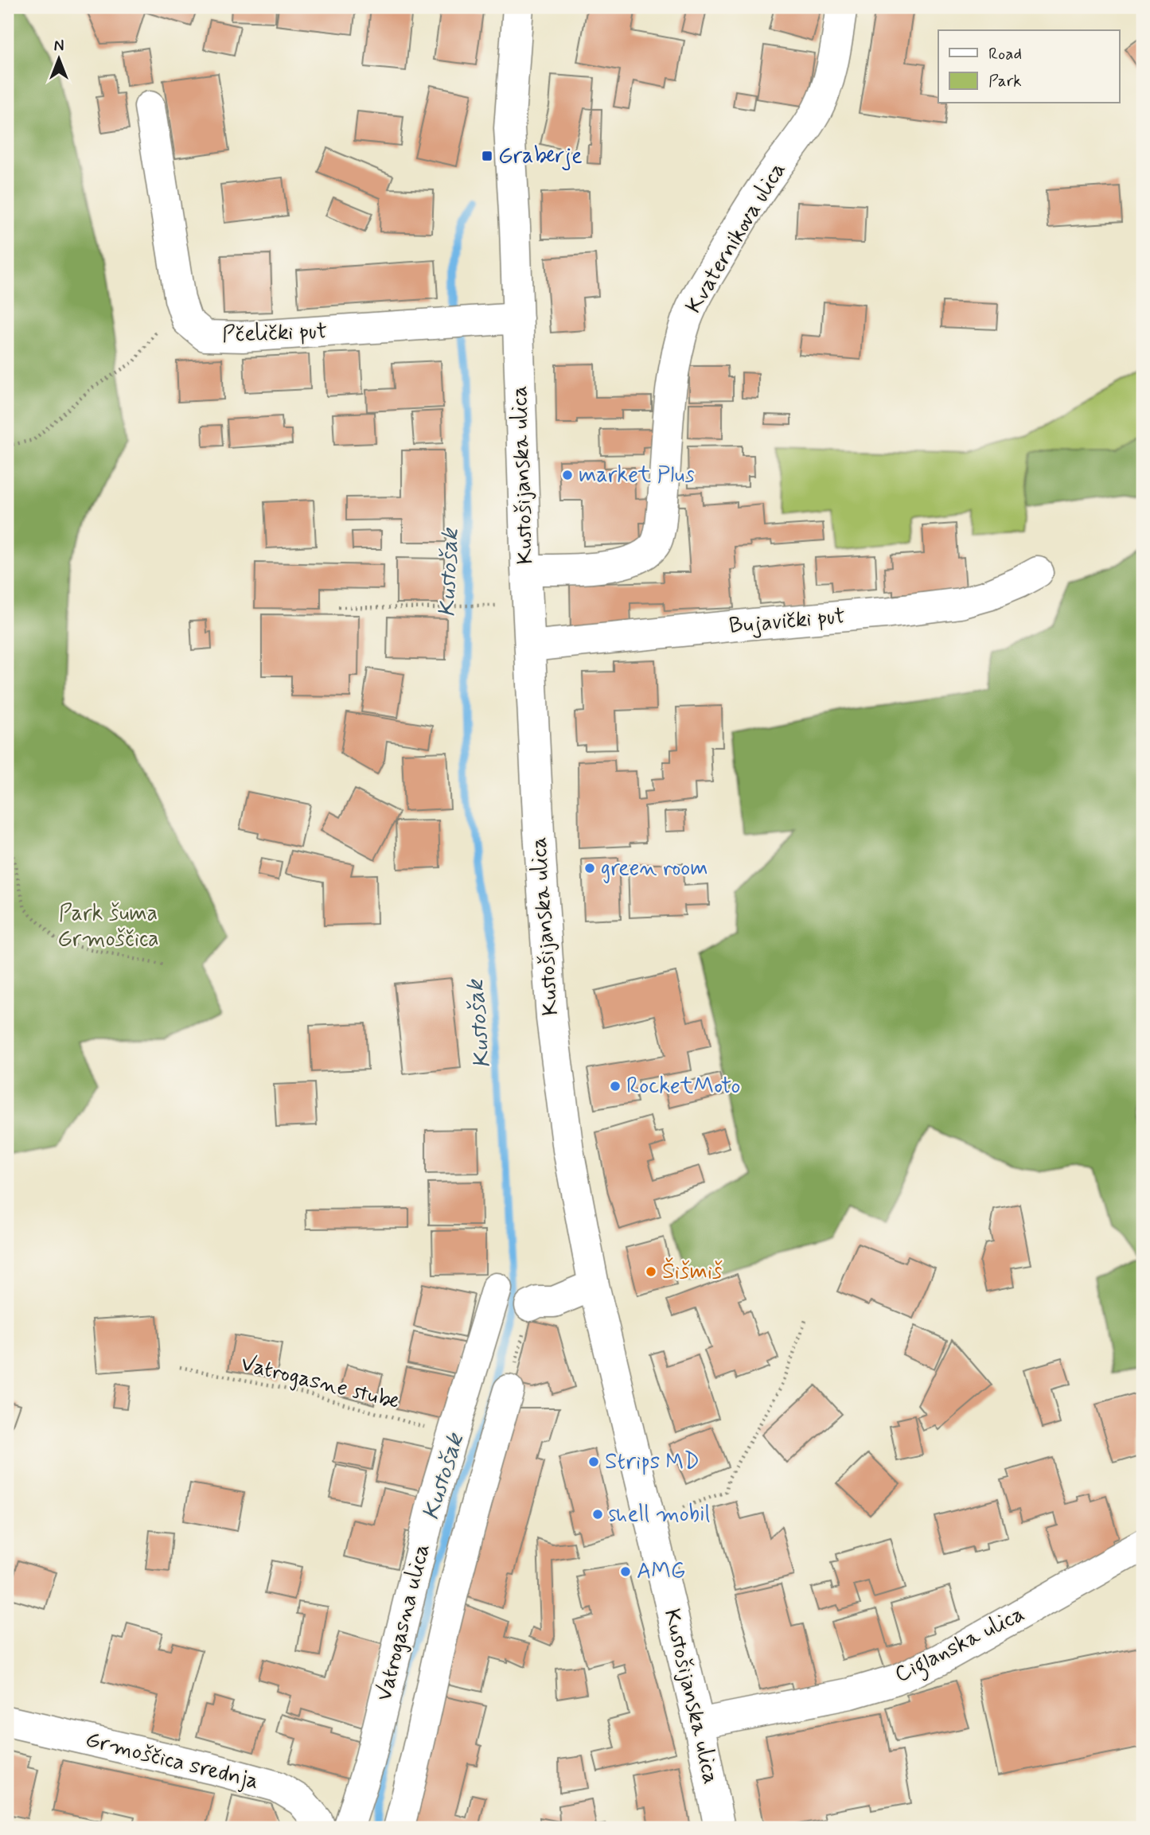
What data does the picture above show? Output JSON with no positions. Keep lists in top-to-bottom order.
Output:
{
  "streets": {
    "street": [
      "Kvaternikova ulica",
      "Pčelički put",
      "Kustošijanska ulica",
      "Bujavički put",
      "Vatrogasna ulica",
      "Ciglanska ulica",
      "Grmoščica srednja"
    ],
    "path": ["Vatrogasne stube"]
  },
  "crossings": [
    ["Kvaternikova ulica", "Kustošijanska ulica"],
    ["Pčelički put", "Kustošijanska ulica"],
    ["Kustošijanska ulica", "Bujavički put"],
    ["Kustošijanska ulica", "Ciglanska ulica"],
    ["Vatrogasne stube", "Vatrogasna ulica"]
  ],
  "water": ["Kustošak"],
  "parks": ["Park šuma Grmoščica"],
  "places": {
    "transit": ["Graberje"],
    "other": [
      "market Plus",
      "green room",
      "RocketMoto",
      "Šišmiš",
      "Strips MD",
      "shell mobil",
      "AMG"
    ]
  },
  "legend": ["Road", "Park"],
  "north": "top"
}
